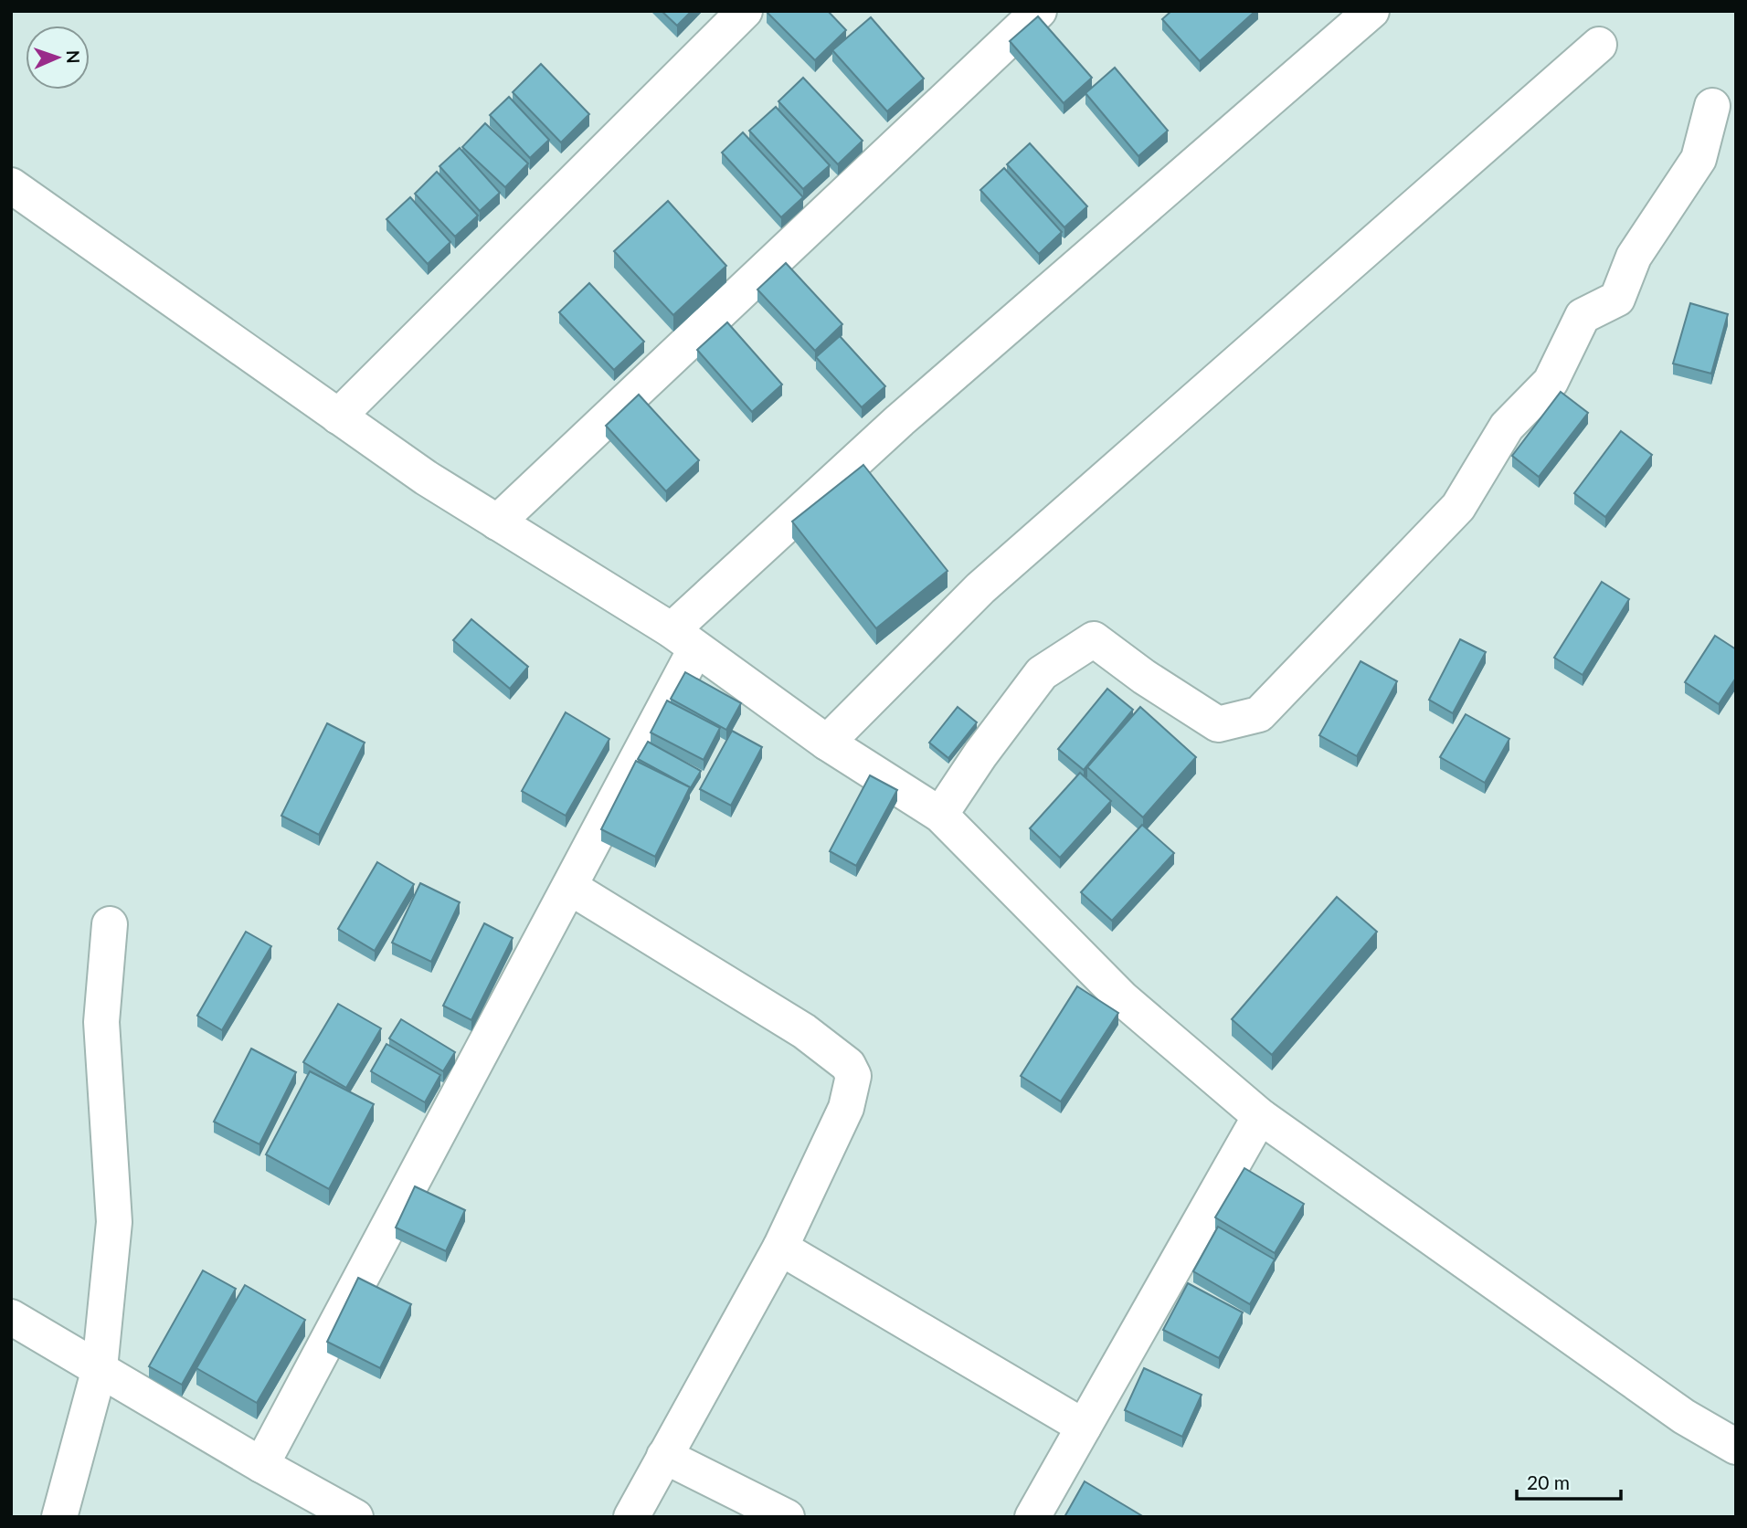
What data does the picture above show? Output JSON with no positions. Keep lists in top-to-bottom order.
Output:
{
  "scale_bar": "20 m",
  "north": "right"
}
